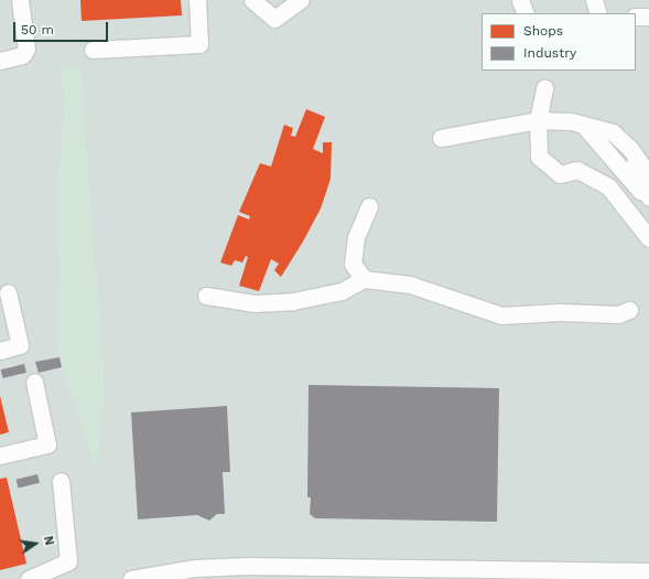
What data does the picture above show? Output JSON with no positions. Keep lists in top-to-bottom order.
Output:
{
  "legend": ["Shops", "Industry"],
  "scale_bar": "50 m",
  "north": "right"
}
